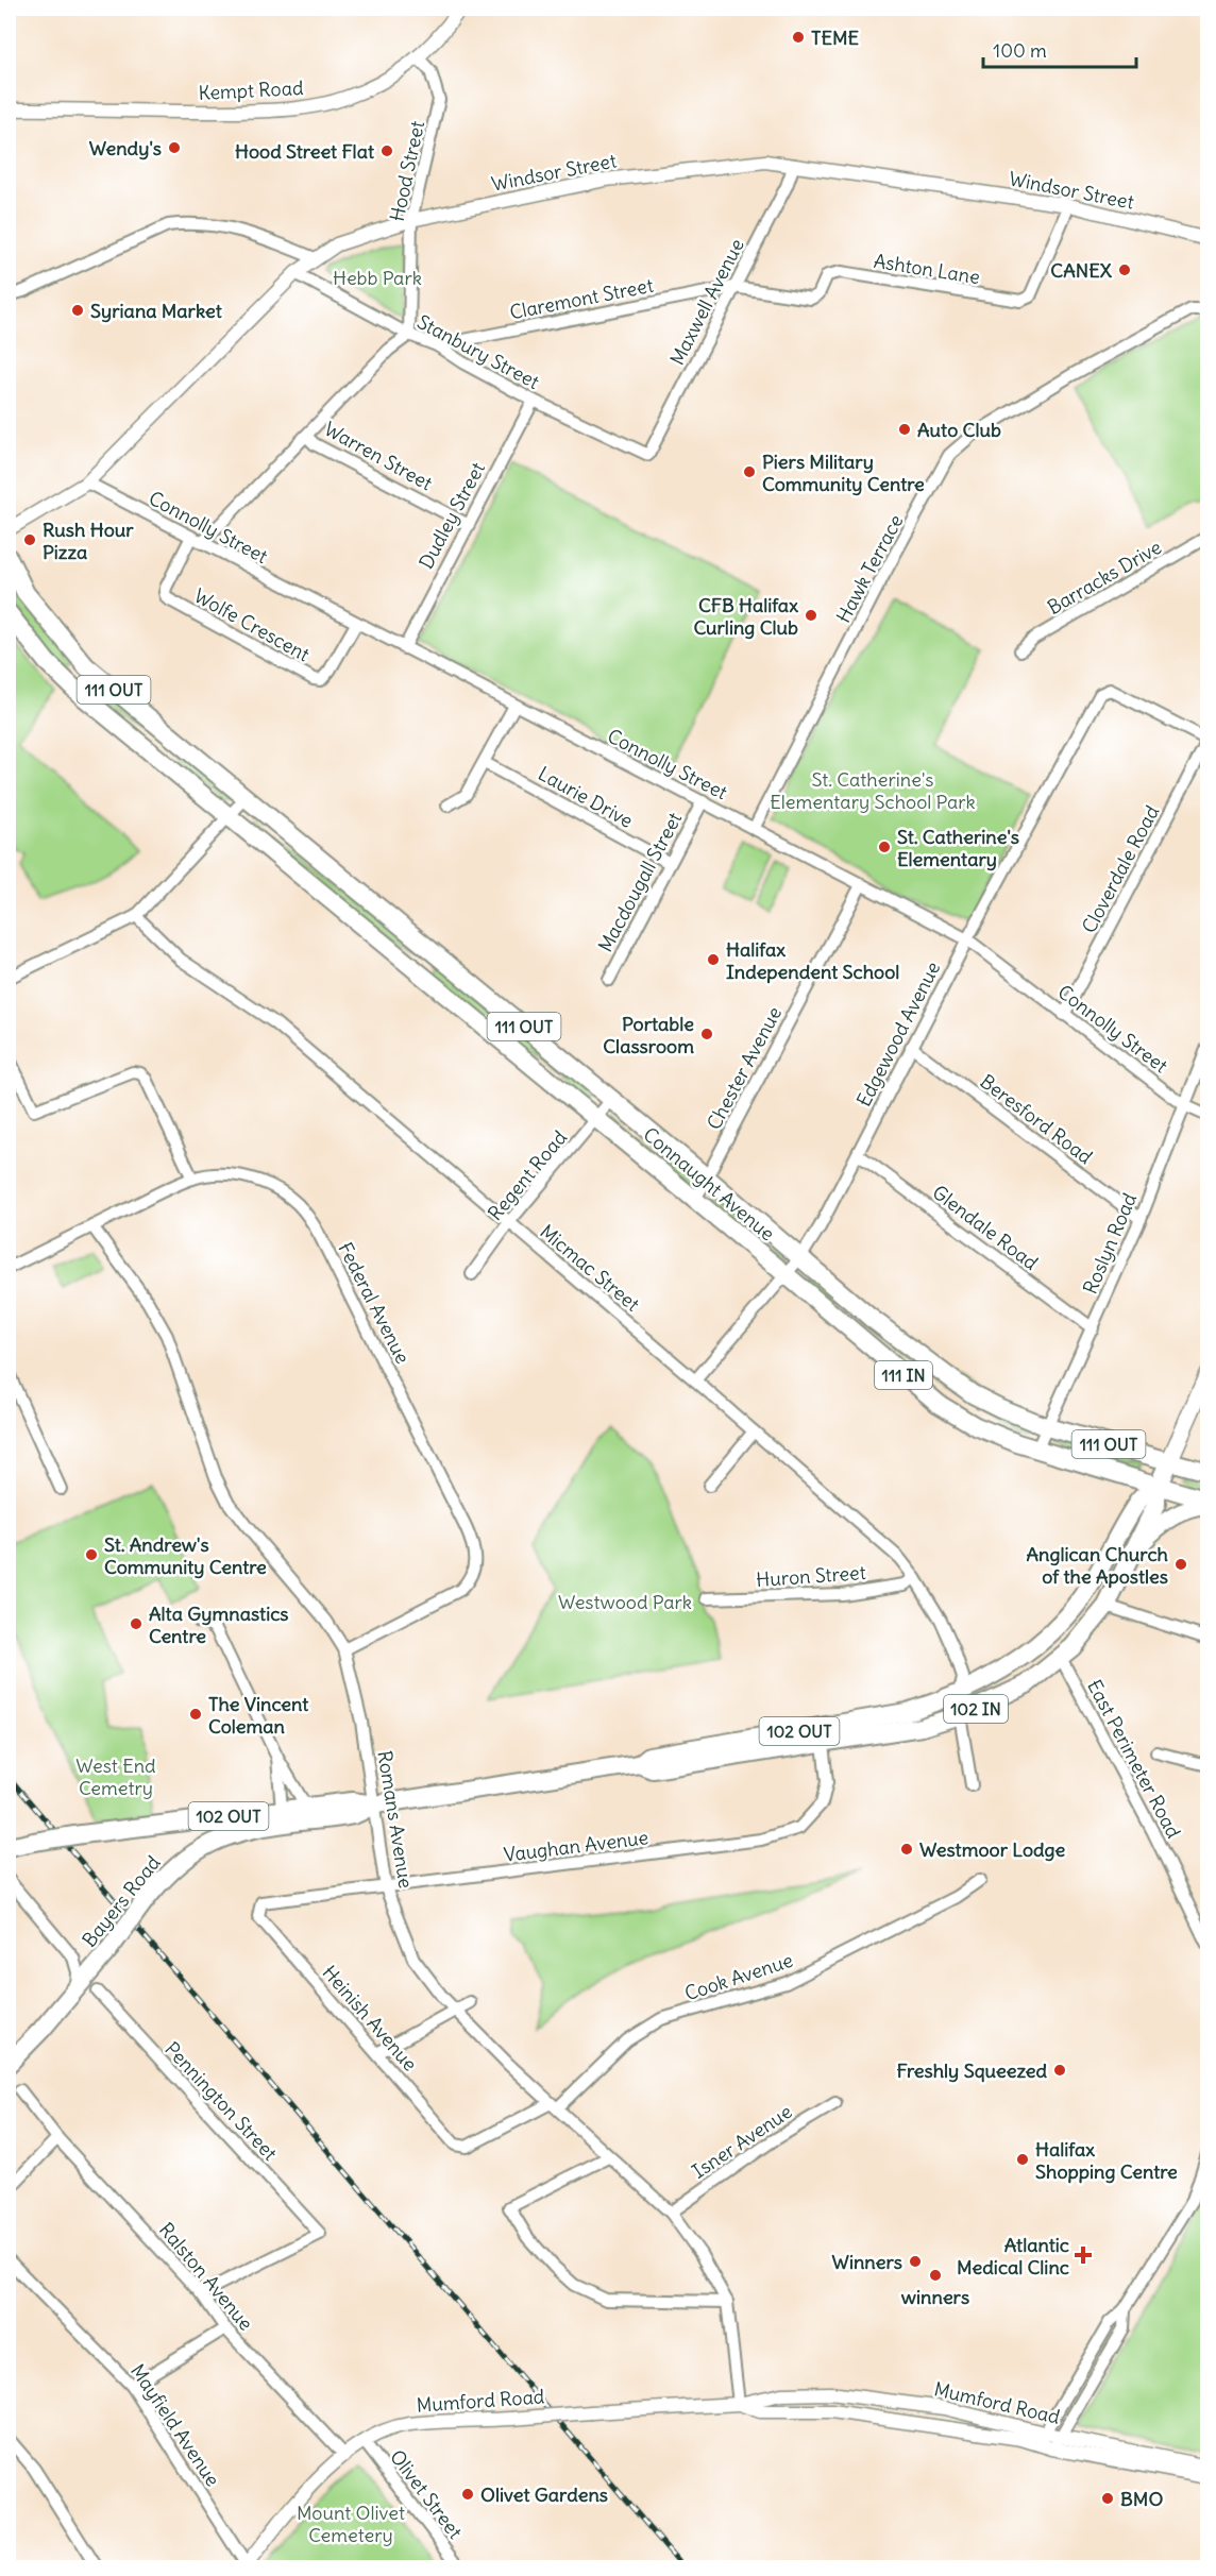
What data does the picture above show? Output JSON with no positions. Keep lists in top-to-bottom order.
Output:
{
  "streets": {
    "main road": [
      "111 OUT",
      "Connaught Avenue",
      "111 IN",
      "102 IN",
      "102 OUT",
      "Bayers Road"
    ],
    "street": [
      "Kempt Road",
      "Hood Street",
      "Windsor Street",
      "Ashton Lane",
      "Claremont Street",
      "Maxwell Avenue",
      "Stanbury Street",
      "Warren Street",
      "Dudley Street",
      "Connolly Street",
      "Hawk Terrace",
      "Barracks Drive",
      "Wolfe Crescent",
      "Laurie Drive",
      "Cloverdale Road",
      "Macdougall Street",
      "Edgewood Avenue",
      "Chester Avenue",
      "Beresford Road",
      "Regent Road",
      "Glendale Road",
      "Roslyn Road",
      "Micmac Street",
      "Federal Avenue",
      "Huron Street",
      "East Perimeter Road",
      "Romans Avenue",
      "Vaughan Avenue",
      "Cook Avenue",
      "Heinish Avenue",
      "Pennington Street",
      "Isner Avenue",
      "Ralston Avenue",
      "Mumford Road",
      "Mayfield Avenue",
      "Olivet Street"
    ]
  },
  "crossings": [
    ["Kempt Road", "Hood Street"],
    ["Hood Street", "Windsor Street"],
    ["Hood Street", "Stanbury Street"],
    ["Windsor Street", "Ashton Lane"],
    ["Windsor Street", "Maxwell Avenue"],
    ["Windsor Street", "Stanbury Street"],
    ["Windsor Street", "Connolly Street"],
    ["Ashton Lane", "Claremont Street"],
    ["Ashton Lane", "Maxwell Avenue"],
    ["Claremont Street", "Maxwell Avenue"],
    ["Claremont Street", "Stanbury Street"],
    ["Maxwell Avenue", "Stanbury Street"],
    ["Stanbury Street", "Dudley Street"],
    ["Warren Street", "Dudley Street"],
    ["Dudley Street", "Connolly Street"],
    ["Connolly Street", "Hawk Terrace"],
    ["Connolly Street", "Wolfe Crescent"],
    ["Connolly Street", "Cloverdale Road"],
    ["Connolly Street", "Macdougall Street"],
    ["Connolly Street", "Edgewood Avenue"],
    ["Connolly Street", "Chester Avenue"],
    ["Connolly Street", "Roslyn Road"],
    ["Laurie Drive", "Macdougall Street"],
    ["Cloverdale Road", "Edgewood Avenue"],
    ["Edgewood Avenue", "Beresford Road"],
    ["Edgewood Avenue", "Connaught Avenue"],
    ["Edgewood Avenue", "Glendale Road"],
    ["Edgewood Avenue", "Micmac Street"],
    ["Chester Avenue", "Connaught Avenue"],
    ["Beresford Road", "Roslyn Road"],
    ["Regent Road", "Connaught Avenue"],
    ["Regent Road", "Micmac Street"],
    ["Connaught Avenue", "Roslyn Road"],
    ["Connaught Avenue", "Bayers Road"],
    ["Glendale Road", "Roslyn Road"],
    ["Micmac Street", "Huron Street"],
    ["Micmac Street", "Bayers Road"],
    ["Federal Avenue", "Romans Avenue"],
    ["East Perimeter Road", "Bayers Road"],
    ["Romans Avenue", "Vaughan Avenue"],
    ["Romans Avenue", "Bayers Road"],
    ["Romans Avenue", "Cook Avenue"],
    ["Romans Avenue", "Isner Avenue"],
    ["Romans Avenue", "Mumford Road"],
    ["Vaughan Avenue", "Bayers Road"],
    ["Vaughan Avenue", "Heinish Avenue"],
    ["Cook Avenue", "Heinish Avenue"],
    ["Pennington Street", "Ralston Avenue"],
    ["Ralston Avenue", "Mumford Road"],
    ["Mumford Road", "Mayfield Avenue"],
    ["Mumford Road", "Olivet Street"]
  ],
  "parks": [
    "Hebb Park",
    "St. Catherine's Elementary School Park",
    "Westwood Park",
    "West End Cemetry",
    "Mount Olivet Cemetery"
  ],
  "places": {
    "other": [
      "TEME",
      "Wendy's",
      "Hood Street Flat",
      "CANEX",
      "Syriana Market",
      "Auto Club",
      "Piers Military Community Centre",
      "Rush Hour Pizza",
      "CFB Halifax Curling Club",
      "St. Catherine's Elementary",
      "Halifax Independent School",
      "Portable Classroom",
      "St. Andrew's Community Centre",
      "Anglican Church of the Apostles",
      "Alta Gymnastics Centre",
      "The Vincent Coleman",
      "Westmoor Lodge",
      "Freshly Squeezed",
      "Halifax Shopping Centre",
      "Winners",
      "winners",
      "Olivet Gardens",
      "BMO"
    ],
    "health": ["Atlantic Medical Clinc"]
  },
  "scale_bar": "100 m"
}
